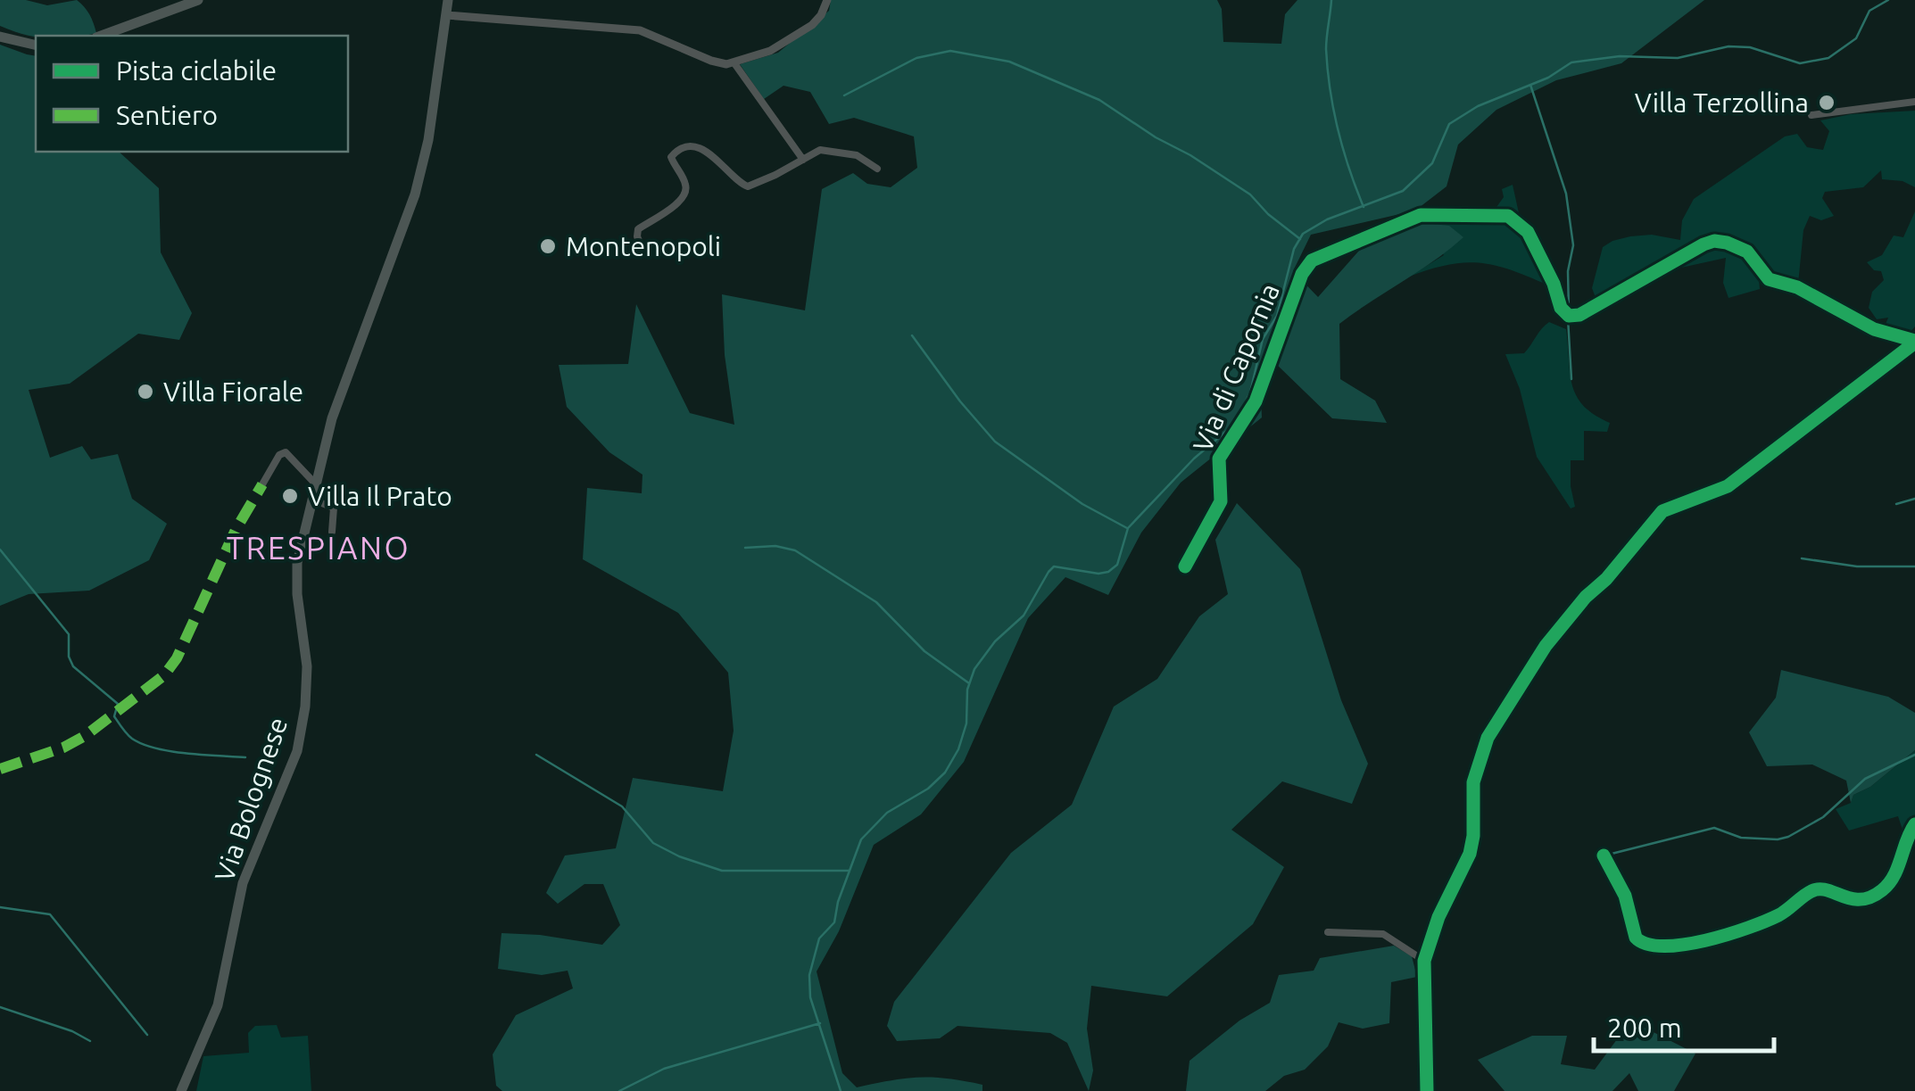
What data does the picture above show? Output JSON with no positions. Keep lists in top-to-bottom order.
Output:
{
  "streets": {
    "main road": ["Via Bolognese"],
    "street": ["Via di Capornia"]
  },
  "districts": ["TRESPIANO"],
  "places": [
    "Villa Terzollina",
    "Montenopoli",
    "Villa Fiorale",
    "Villa Il Prato"
  ],
  "legend": ["Pista ciclabile", "Sentiero"],
  "scale_bar": "200 m"
}
